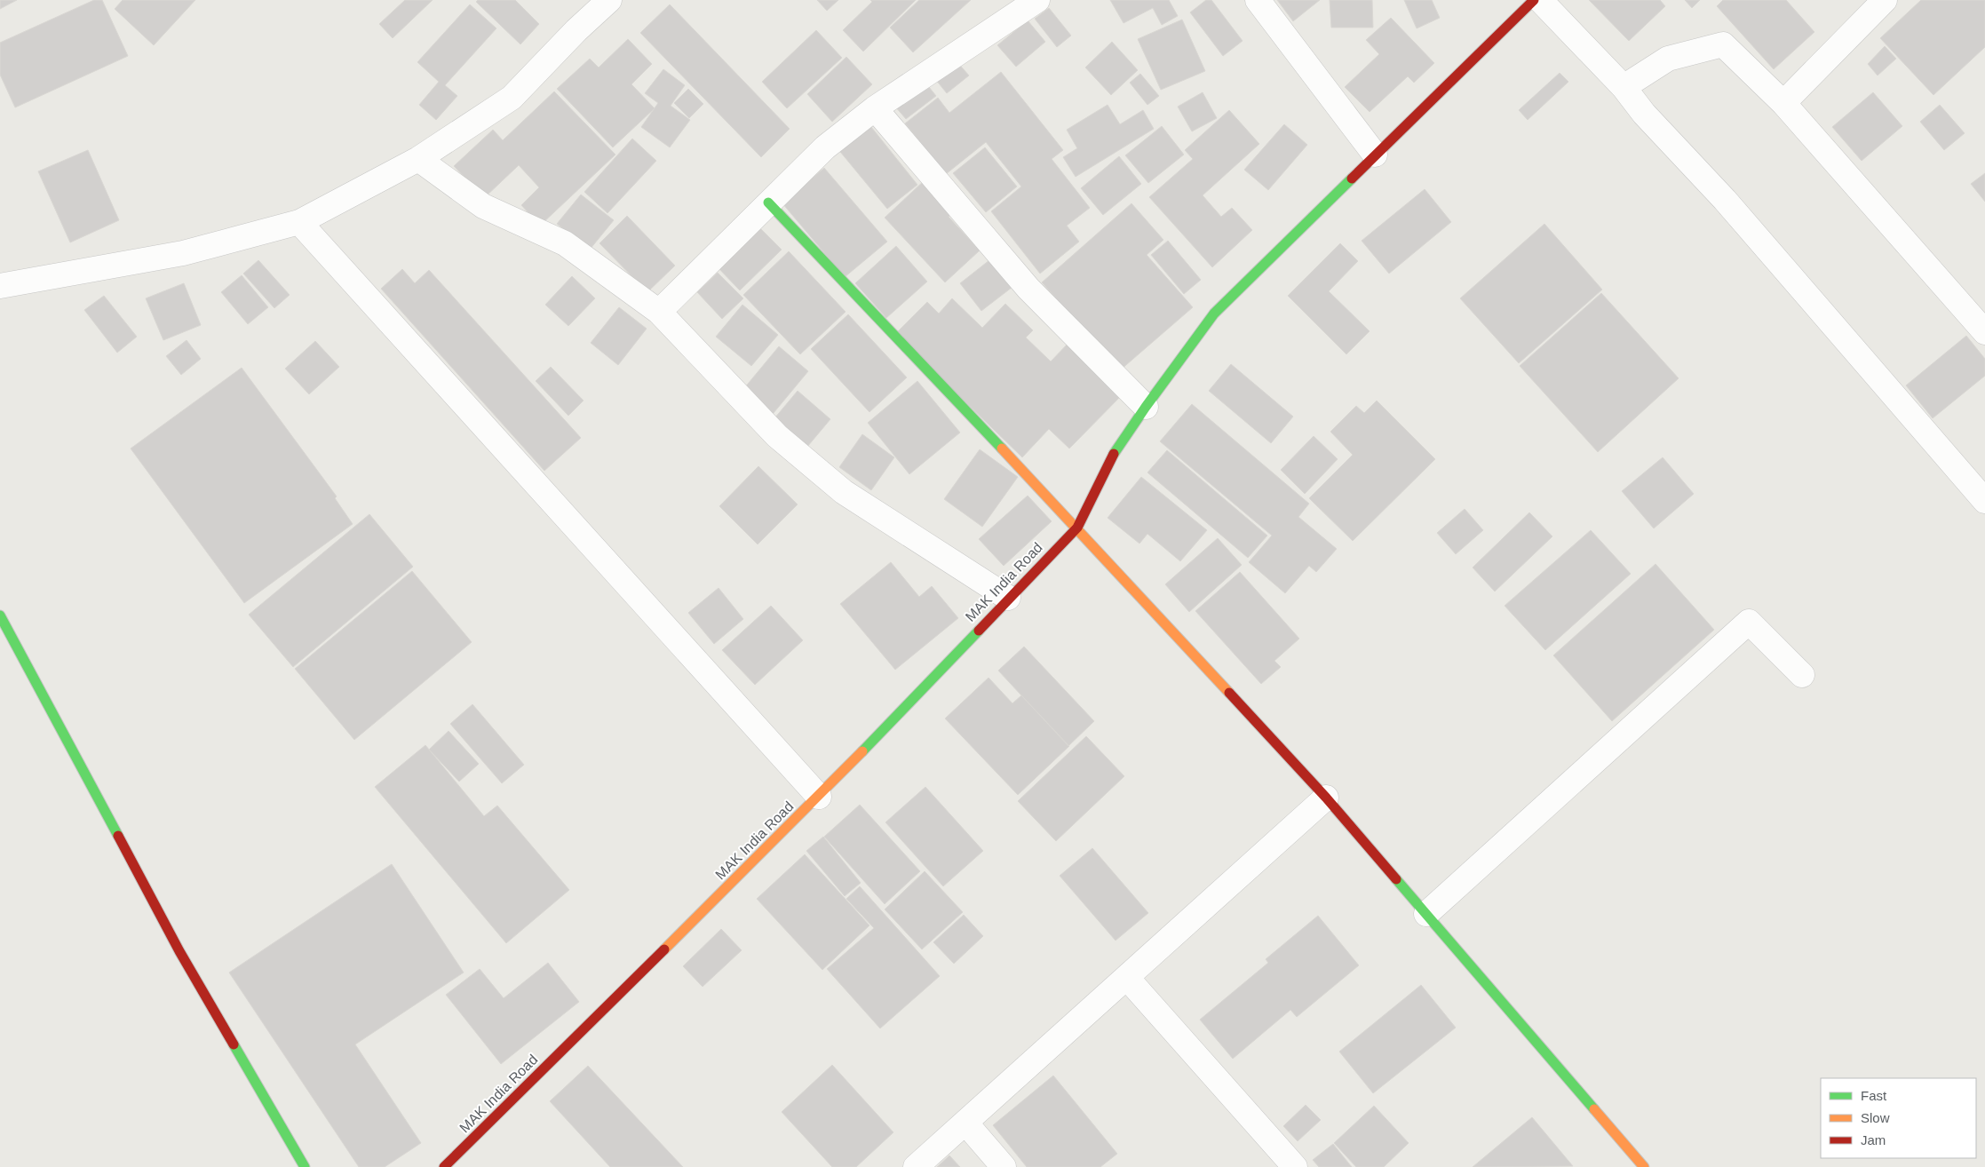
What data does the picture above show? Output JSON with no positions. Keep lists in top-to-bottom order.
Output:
{
  "streets": {
    "street": ["MAK India Road"]
  },
  "legend": ["Fast", "Slow", "Jam"]
}
